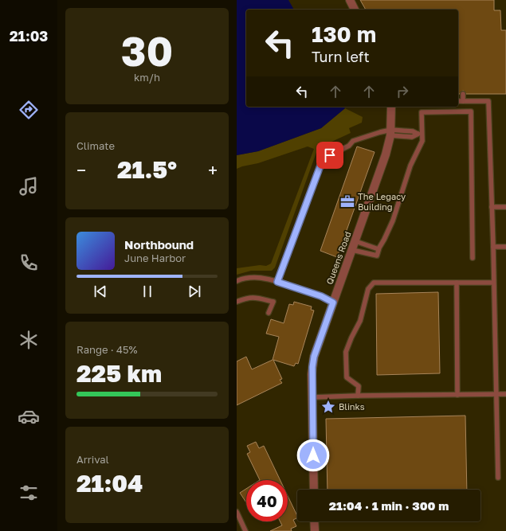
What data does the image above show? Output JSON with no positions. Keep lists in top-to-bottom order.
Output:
{
  "streets": {
    "street": ["Queens Road"]
  },
  "places": {
    "office": ["The Legacy Building"],
    "place": ["Blinks"]
  },
  "page": {
    "tabs": "21:03",
    "tile": [
      ["30", "km/h"],
      "Climate",
      ["Range · 45%", "225 km"],
      ["Arrival", "21:04"]
    ],
    "turn": ["130 m", "Turn left"],
    "heat": ["−", "21.5°", "+"],
    "song": ["Northbound", "June Harbor"],
    "limit": "40",
    "trip": "21:04 · 1 min · 300 m"
  }
}
